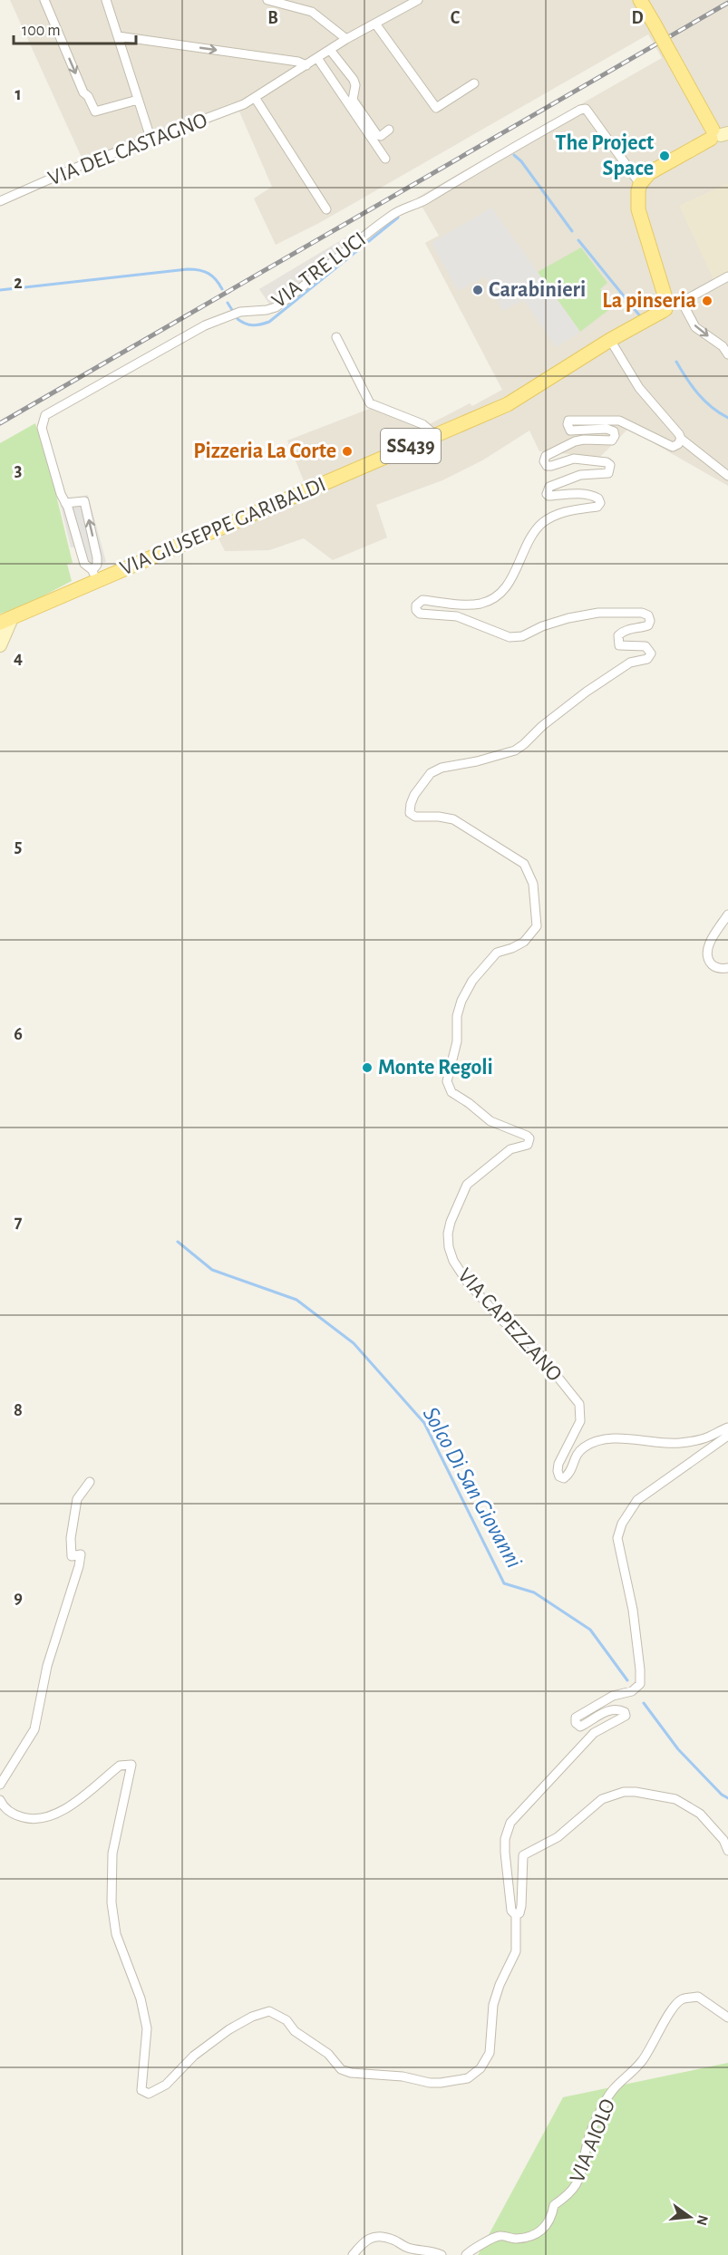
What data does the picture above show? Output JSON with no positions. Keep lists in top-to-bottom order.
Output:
{
  "streets": {
    "main road": ["SS439", "VIA GIUSEPPE GARIBALDI"],
    "street": [
      "VIA DEL CASTAGNO",
      "VIA TRE LUCI",
      "VIA CAPEZZANO",
      "VIA AIOLO"
    ]
  },
  "crossings": [
    ["VIA TRE LUCI", "VIA GIUSEPPE GARIBALDI"]
  ],
  "water": ["Solco Di San Giovanni"],
  "places": [
    "The Project Space",
    "Carabinieri",
    "La pinseria",
    "Pizzeria La Corte",
    "Monte Regoli"
  ],
  "scale_bar": "100 m",
  "north": "right",
  "grid": {
    "columns": ["B", "C", "D"],
    "rows": [
      "1",
      "2",
      "3",
      "4",
      "5",
      "6",
      "7",
      "8",
      "9"
    ]
  }
}
